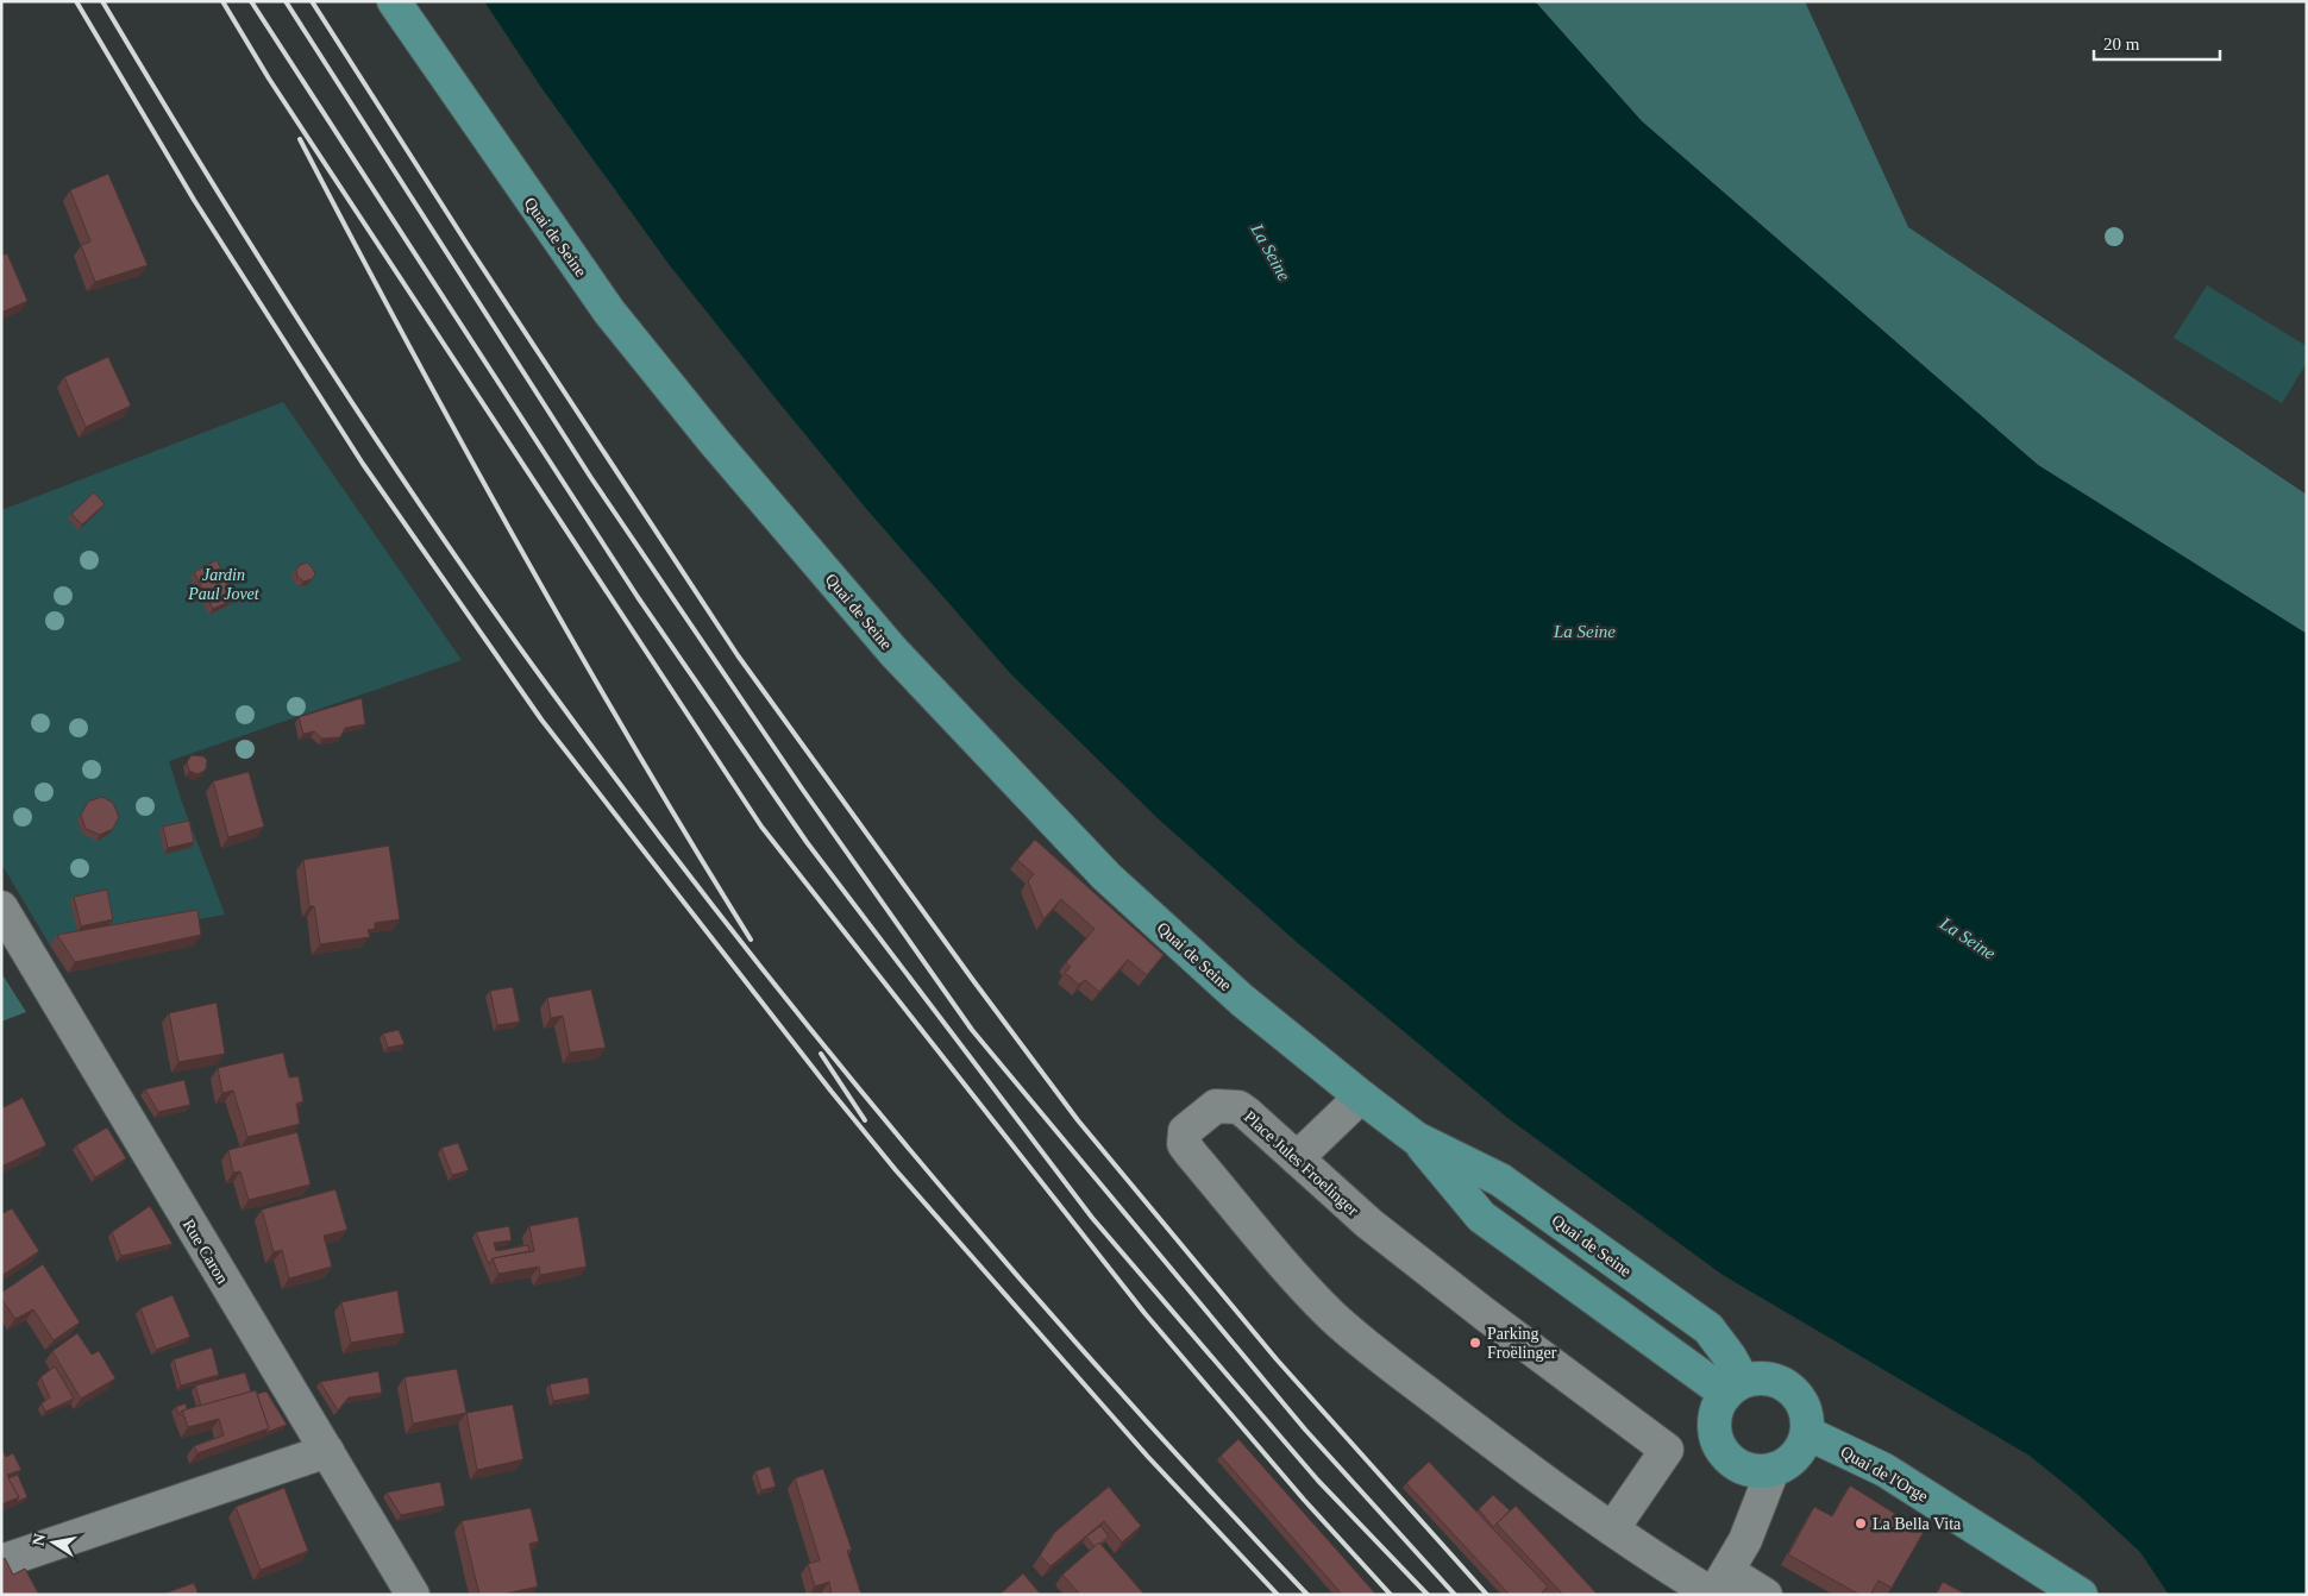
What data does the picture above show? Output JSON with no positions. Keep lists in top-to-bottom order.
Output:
{
  "streets": {
    "main road": ["Quai de Seine", "Quai de l'Orge"],
    "street": ["Place Jules Froelinger", "Rue Caron"]
  },
  "crossings": [
    ["Quai de Seine", "Quai de l'Orge"]
  ],
  "water": ["La Seine"],
  "parks": ["Jardin Paul Jovet"],
  "places": ["Parking Froëlinger", "La Bella Vita"],
  "scale_bar": "20 m",
  "north": "left"
}
